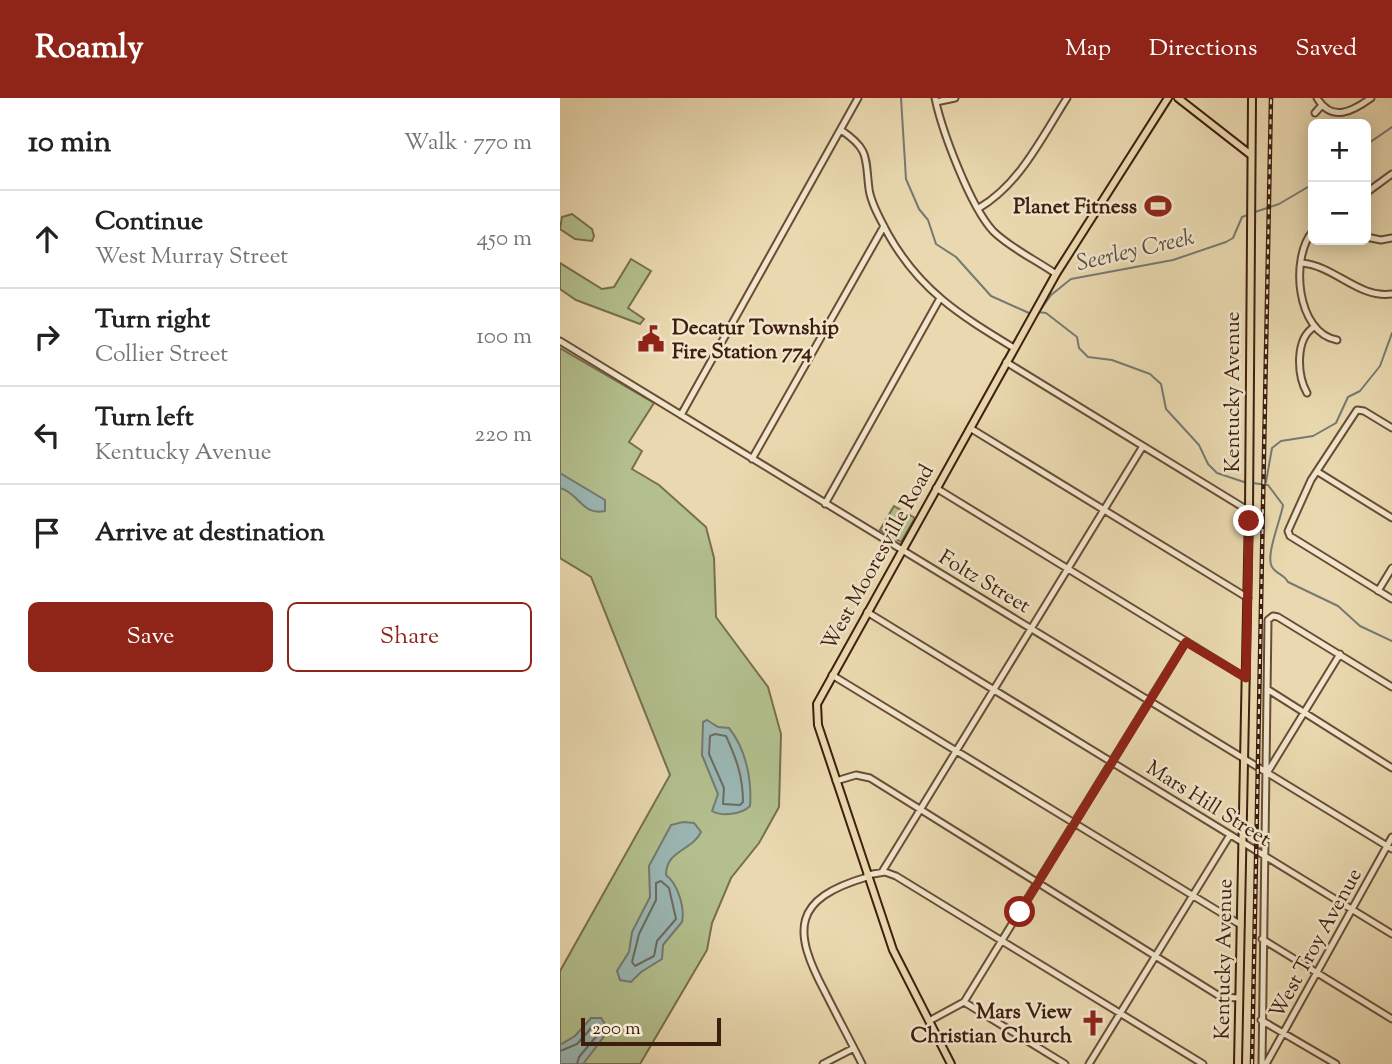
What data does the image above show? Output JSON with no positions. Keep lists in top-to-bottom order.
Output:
{
  "streets": {
    "main road": ["Kentucky Avenue", "West Mooresville Road"],
    "street": ["Foltz Street", "Mars Hill Street", "West Troy Avenue"]
  },
  "crossings": [
    ["Kentucky Avenue", "Foltz Street"],
    ["Kentucky Avenue", "Mars Hill Street"],
    ["West Mooresville Road", "Foltz Street"],
    ["West Mooresville Road", "Mars Hill Street"],
    ["Foltz Street", "West Troy Avenue"],
    ["Mars Hill Street", "West Troy Avenue"]
  ],
  "water": ["Seerley Creek"],
  "places": {
    "sports": ["Planet Fitness"],
    "public building": ["Decatur Township Fire Station 774"],
    "church": ["Mars View Christian Church"]
  },
  "scale_bar": "200 m",
  "page": {
    "header": "Roamly",
    "nav": ["Map", "Directions", "Saved"],
    "heading": ["10 min", "Walk · 770 m"],
    "map_buttons": ["+", "−"],
    "list": [
      ["Continue", "West Murray Street", "450 m"],
      ["Turn right", "Collier Street", "100 m"],
      ["Turn left", "Kentucky Avenue", "220 m"],
      "Arrive at destination"
    ],
    "buttons": ["Save", "Share"],
    "scale": "200 m"
  }
}
